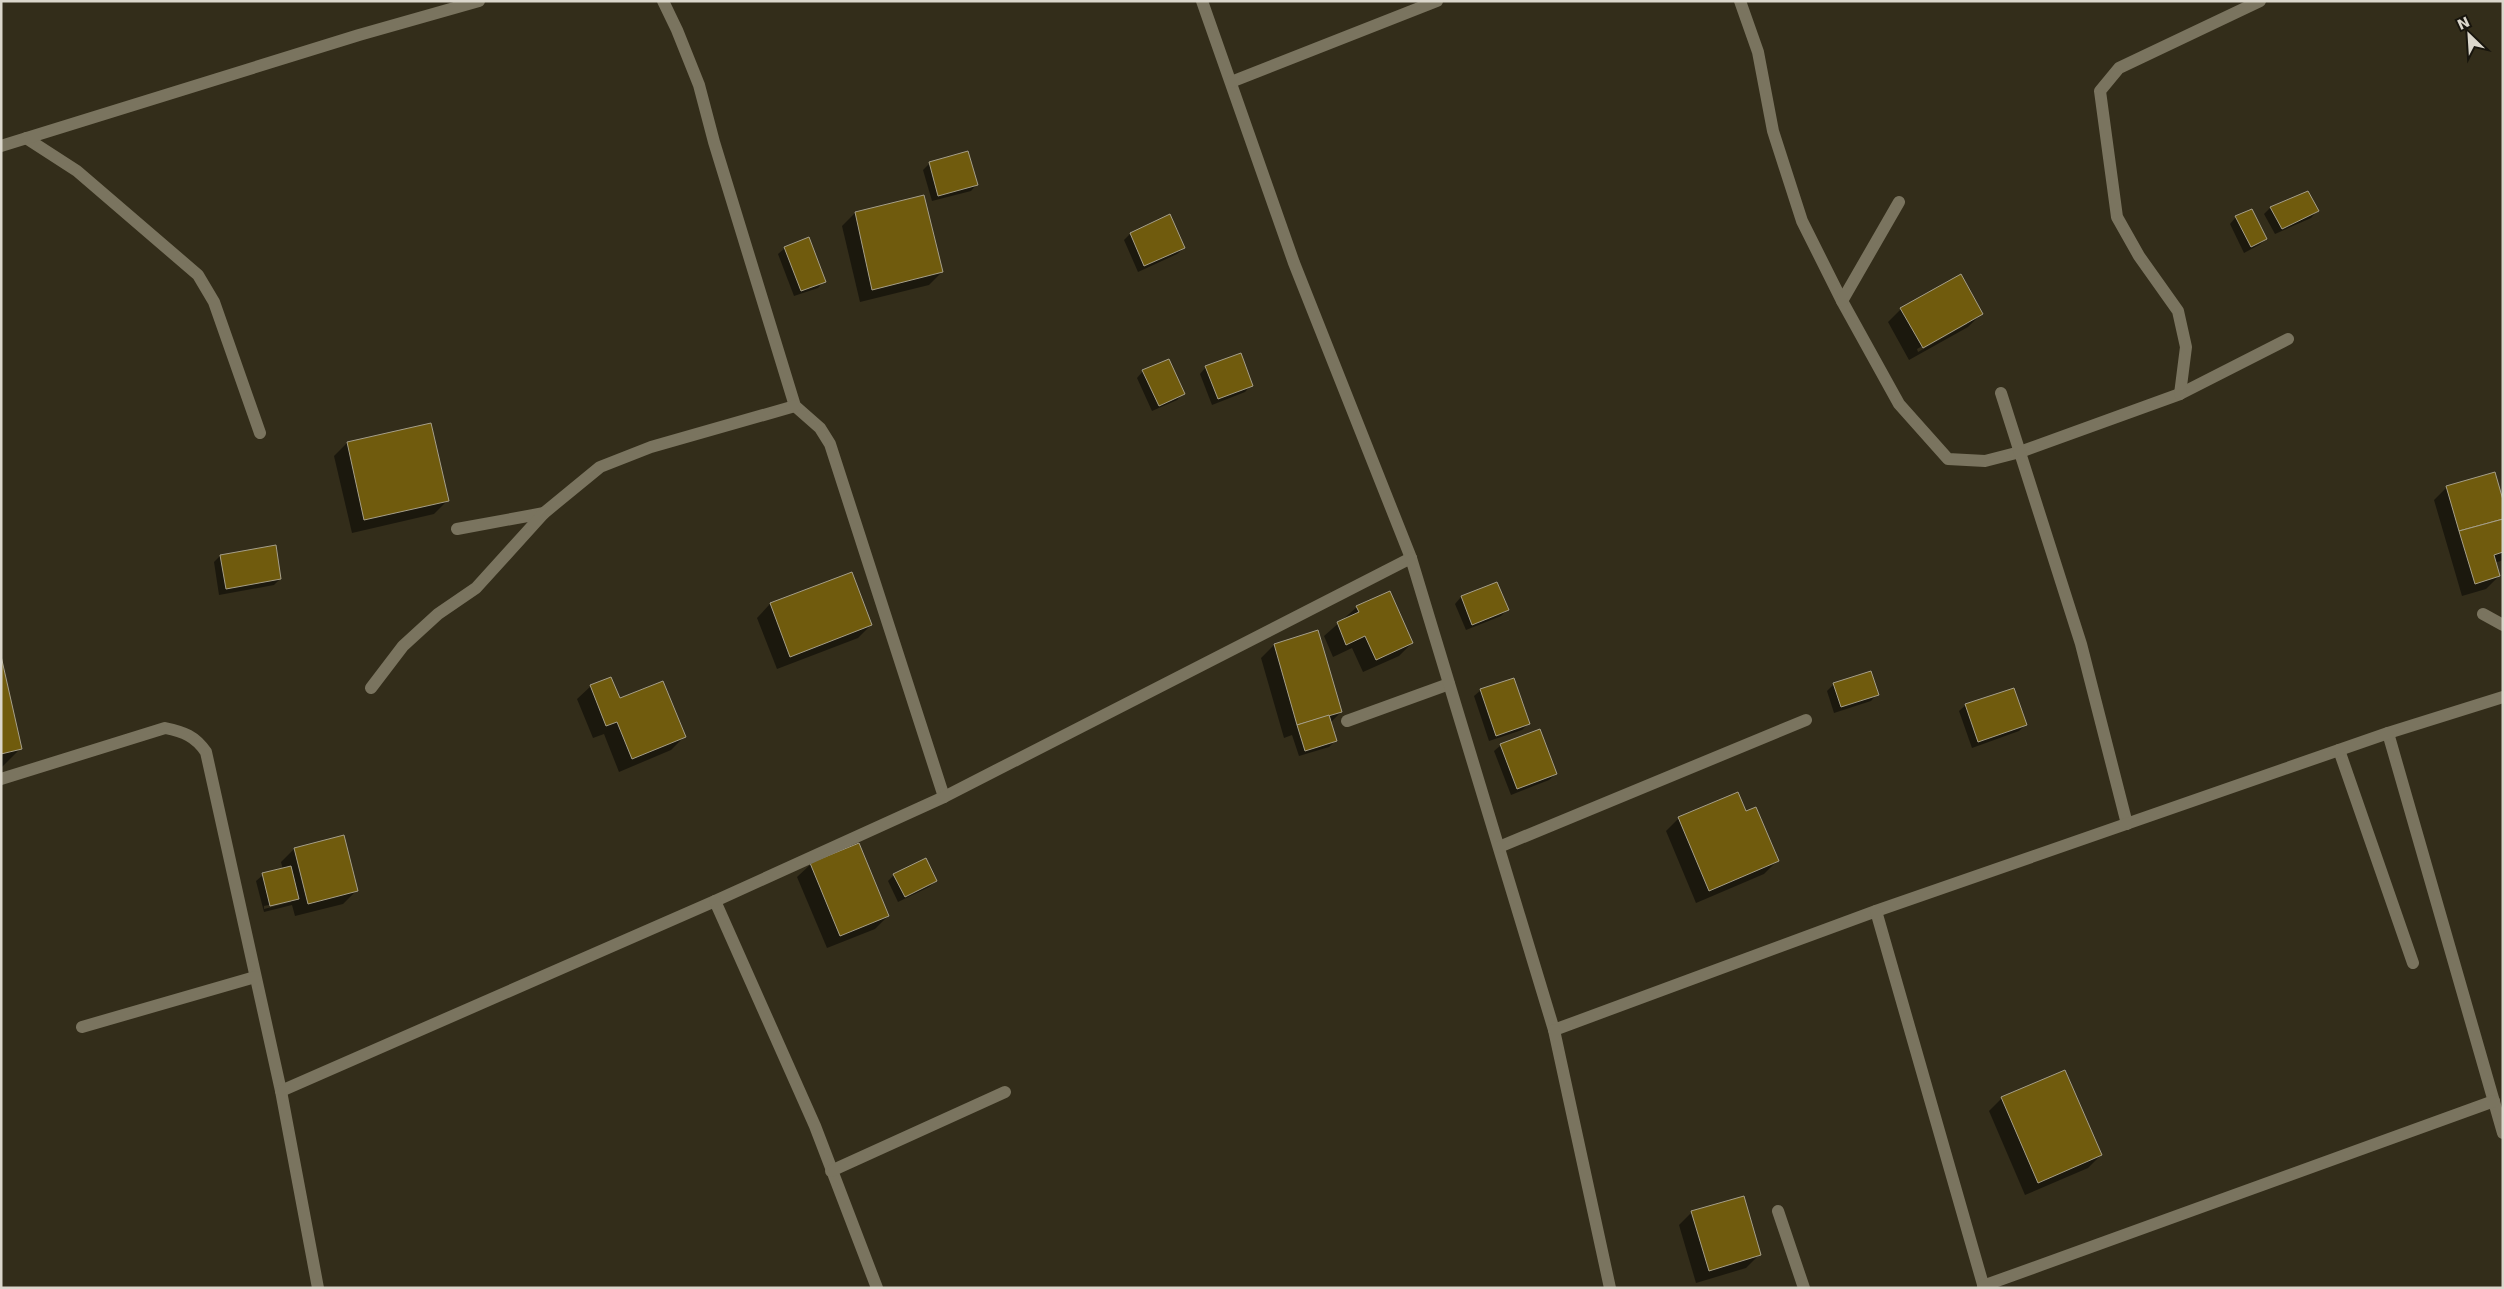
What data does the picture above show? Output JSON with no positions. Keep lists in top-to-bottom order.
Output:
{
  "north": "top left"
}
